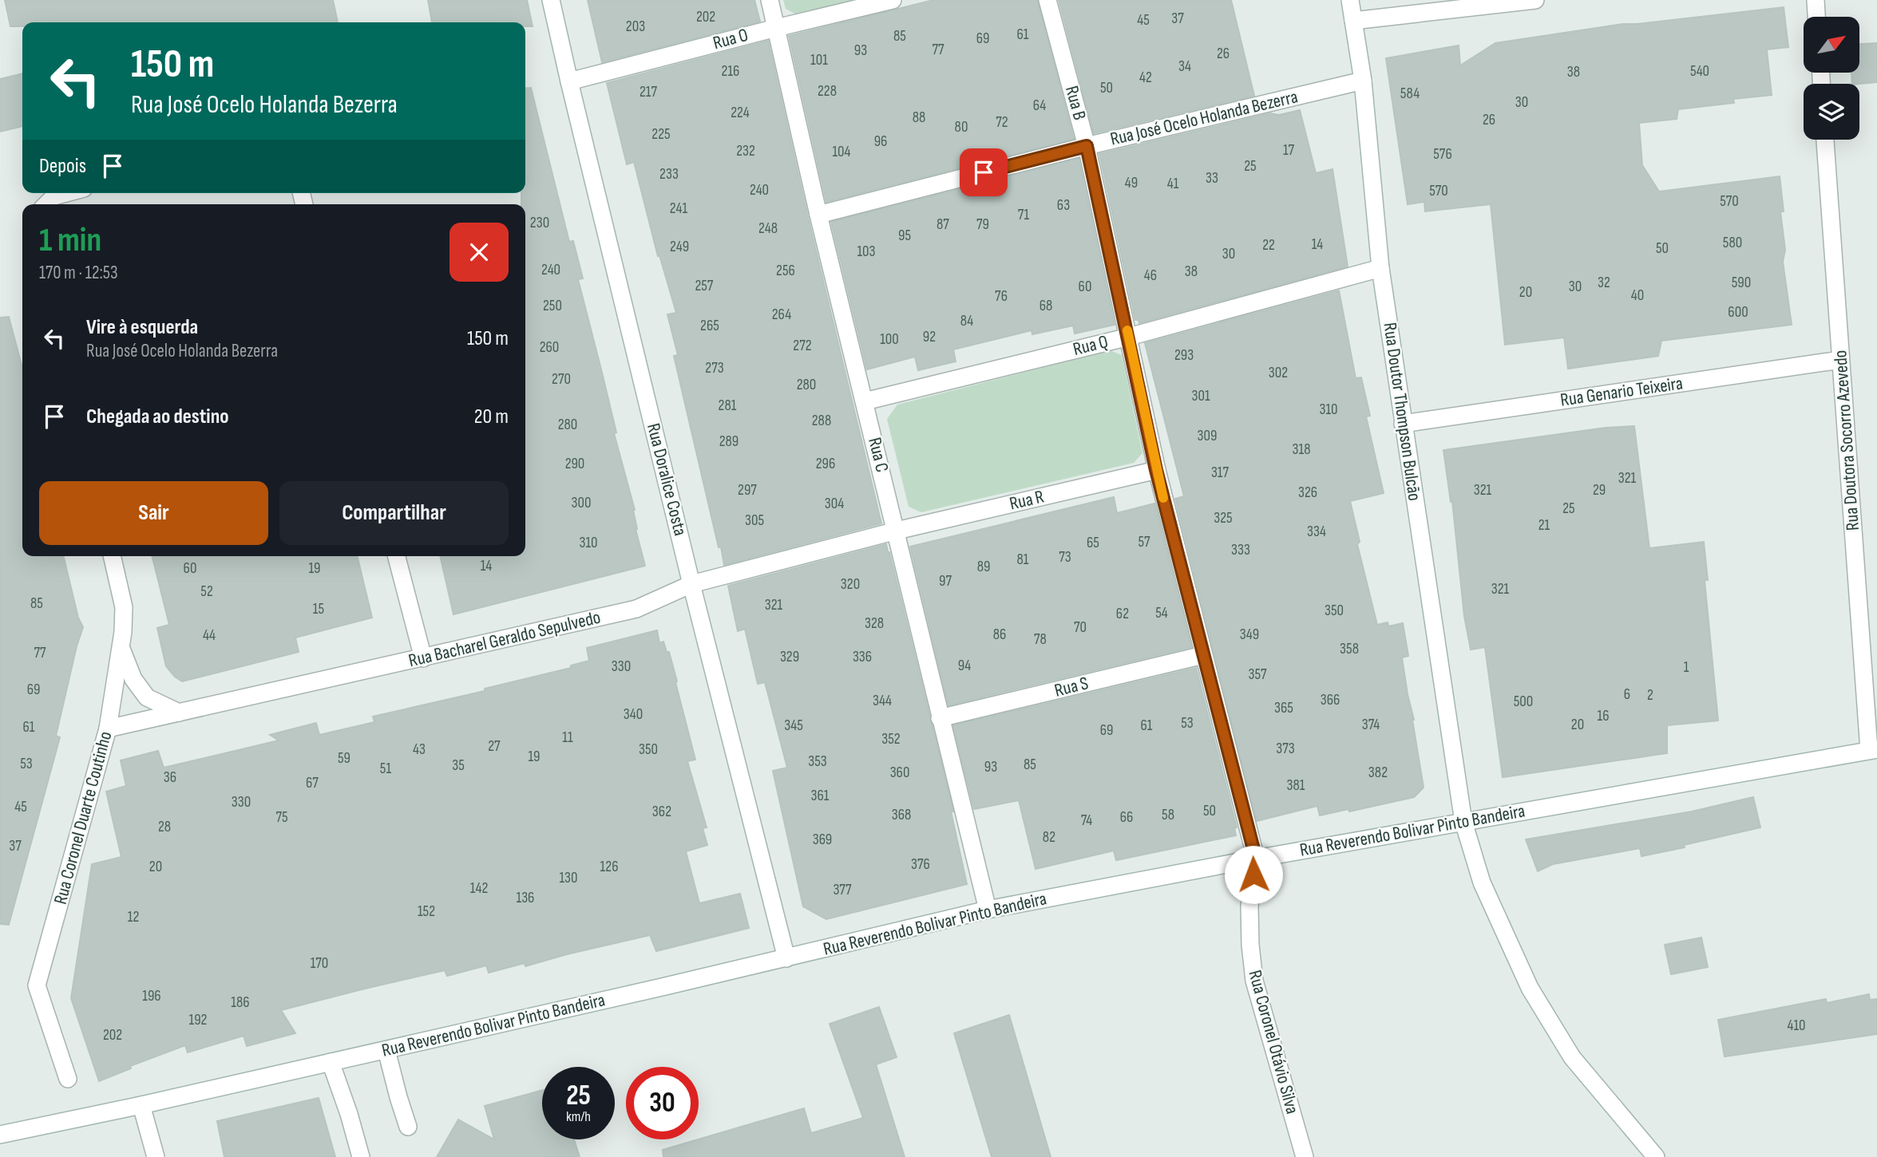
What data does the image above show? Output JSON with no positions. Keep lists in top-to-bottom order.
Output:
{
  "streets": {
    "street": [
      "Rua O",
      "Rua B",
      "Rua José Ocelo Holanda Bezerra",
      "Rua Q",
      "Rua Genario Teixeira",
      "Rua Doutor Thompson Bulcão",
      "Rua Doutora Socorro Azevedo",
      "Rua C",
      "Rua Doralice Costa",
      "Rua R",
      "Rua Bacharel Geraldo Sepulvedo",
      "Rua S",
      "Rua Coronel Duarte Coutinho",
      "Rua Reverendo Bolivar Pinto Bandeira",
      "Rua Coronel Otávio Silva"
    ]
  },
  "crossings": [
    ["Rua O", "Rua C"],
    ["Rua O", "Rua Doralice Costa"],
    ["Rua B", "Rua José Ocelo Holanda Bezerra"],
    ["Rua B", "Rua Q"],
    ["Rua B", "Rua R"],
    ["Rua B", "Rua S"],
    ["Rua B", "Rua Reverendo Bolivar Pinto Bandeira"],
    ["Rua B", "Rua Coronel Otávio Silva"],
    ["Rua José Ocelo Holanda Bezerra", "Rua Doutor Thompson Bulcão"],
    ["Rua José Ocelo Holanda Bezerra", "Rua C"],
    ["Rua Q", "Rua Doutor Thompson Bulcão"],
    ["Rua Q", "Rua C"],
    ["Rua Genario Teixeira", "Rua Doutor Thompson Bulcão"],
    ["Rua Genario Teixeira", "Rua Doutora Socorro Azevedo"],
    ["Rua Doutor Thompson Bulcão", "Rua Reverendo Bolivar Pinto Bandeira"],
    ["Rua Doutora Socorro Azevedo", "Rua Reverendo Bolivar Pinto Bandeira"],
    ["Rua C", "Rua R"],
    ["Rua C", "Rua Bacharel Geraldo Sepulvedo"],
    ["Rua C", "Rua S"],
    ["Rua C", "Rua Reverendo Bolivar Pinto Bandeira"],
    ["Rua Doralice Costa", "Rua Bacharel Geraldo Sepulvedo"],
    ["Rua Doralice Costa", "Rua Reverendo Bolivar Pinto Bandeira"],
    ["Rua R", "Rua Bacharel Geraldo Sepulvedo"],
    ["Rua Bacharel Geraldo Sepulvedo", "Rua Coronel Duarte Coutinho"],
    ["Rua Reverendo Bolivar Pinto Bandeira", "Rua Coronel Otávio Silva"]
  ],
  "house_numbers": [
    "202",
    "37",
    "45",
    "203",
    "61",
    "85",
    "69",
    "77",
    "93",
    "26",
    "101",
    "34",
    "216",
    "540",
    "38",
    "42",
    "50",
    "228",
    "217",
    "584",
    "30",
    "64",
    "224",
    "88",
    "26",
    "72",
    "80",
    "225",
    "96",
    "17",
    "232",
    "104",
    "576",
    "25",
    "233",
    "33",
    "49",
    "41",
    "240",
    "570",
    "570",
    "63",
    "241",
    "71",
    "230",
    "87",
    "79",
    "248",
    "95",
    "580",
    "14",
    "22",
    "249",
    "50",
    "103",
    "30",
    "240",
    "256",
    "38",
    "46",
    "32",
    "590",
    "257",
    "60",
    "30",
    "20",
    "40",
    "76",
    "250",
    "68",
    "600",
    "264",
    "84",
    "265",
    "92",
    "100",
    "272",
    "260",
    "293",
    "273",
    "302",
    "270",
    "280",
    "301",
    "281",
    "310",
    "288",
    "280",
    "309",
    "289",
    "318",
    "290",
    "296",
    "317",
    "321",
    "297",
    "321",
    "29",
    "326",
    "300",
    "304",
    "25",
    "325",
    "305",
    "21",
    "334",
    "57",
    "310",
    "65",
    "333",
    "73",
    "81",
    "14",
    "89",
    "60",
    "19",
    "97",
    "320",
    "321",
    "52",
    "85",
    "321",
    "15",
    "350",
    "54",
    "62",
    "328",
    "70",
    "86",
    "349",
    "44",
    "78",
    "358",
    "77",
    "329",
    "336",
    "94",
    "330",
    "1",
    "357",
    "69",
    "6",
    "2",
    "366",
    "344",
    "500",
    "365",
    "340",
    "16",
    "53",
    "374",
    "20",
    "345",
    "61",
    "61",
    "69",
    "11",
    "352",
    "27",
    "373",
    "43",
    "350",
    "19",
    "59",
    "353",
    "53",
    "85",
    "35",
    "93",
    "51",
    "360",
    "382",
    "36",
    "67",
    "381",
    "361",
    "330",
    "45",
    "50",
    "362",
    "368",
    "58",
    "75",
    "66",
    "74",
    "28",
    "82",
    "369",
    "37",
    "376",
    "20",
    "126",
    "130",
    "142",
    "377",
    "136",
    "152",
    "12",
    "170",
    "196",
    "186",
    "192",
    "410",
    "202"
  ],
  "north": "top right",
  "page": {
    "turn": ["150 m", "Rua José Ocelo Holanda Bezerra"],
    "then": "Depois",
    "heading": ["1 min", "170 m · 12:53"],
    "list": [
      {
        "name": "Vire à esquerda",
        "note": "Rua José Ocelo Holanda Bezerra",
        "value": "150 m"
      },
      {
        "name": "Chegada ao destino",
        "value": "20 m"
      }
    ],
    "buttons": ["Sair", "Compartilhar"],
    "speed": "25 km/h",
    "limit": "30"
  }
}
